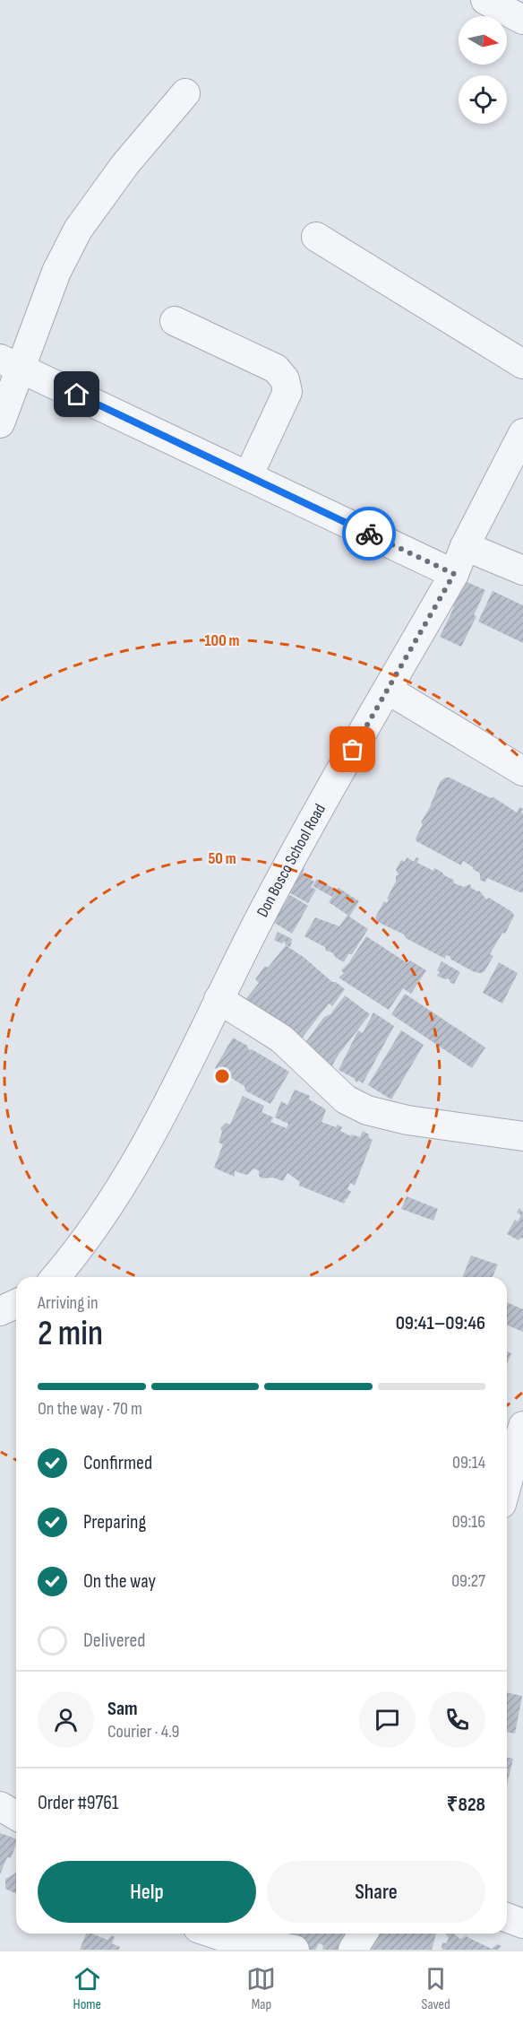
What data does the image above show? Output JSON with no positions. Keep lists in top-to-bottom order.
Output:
{
  "streets": {
    "street": ["Don Bosco School Road"]
  },
  "north": "right",
  "page": {
    "heading": ["2 min", "Arriving in", "09:41–09:46"],
    "panel": [
      "Sam",
      "Courier · 4.9",
      "Order #9761",
      "₹828"
    ],
    "bar": "On the way · 70 m",
    "list": [
      ["Confirmed", "09:14"],
      ["Preparing", "09:16"],
      ["On the way", "09:27"],
      "Delivered"
    ],
    "buttons": ["Help", "Share"],
    "tabs": ["Home", "Map", "Saved"]
  },
  "rings": ["100 m", "50 m"]
}
